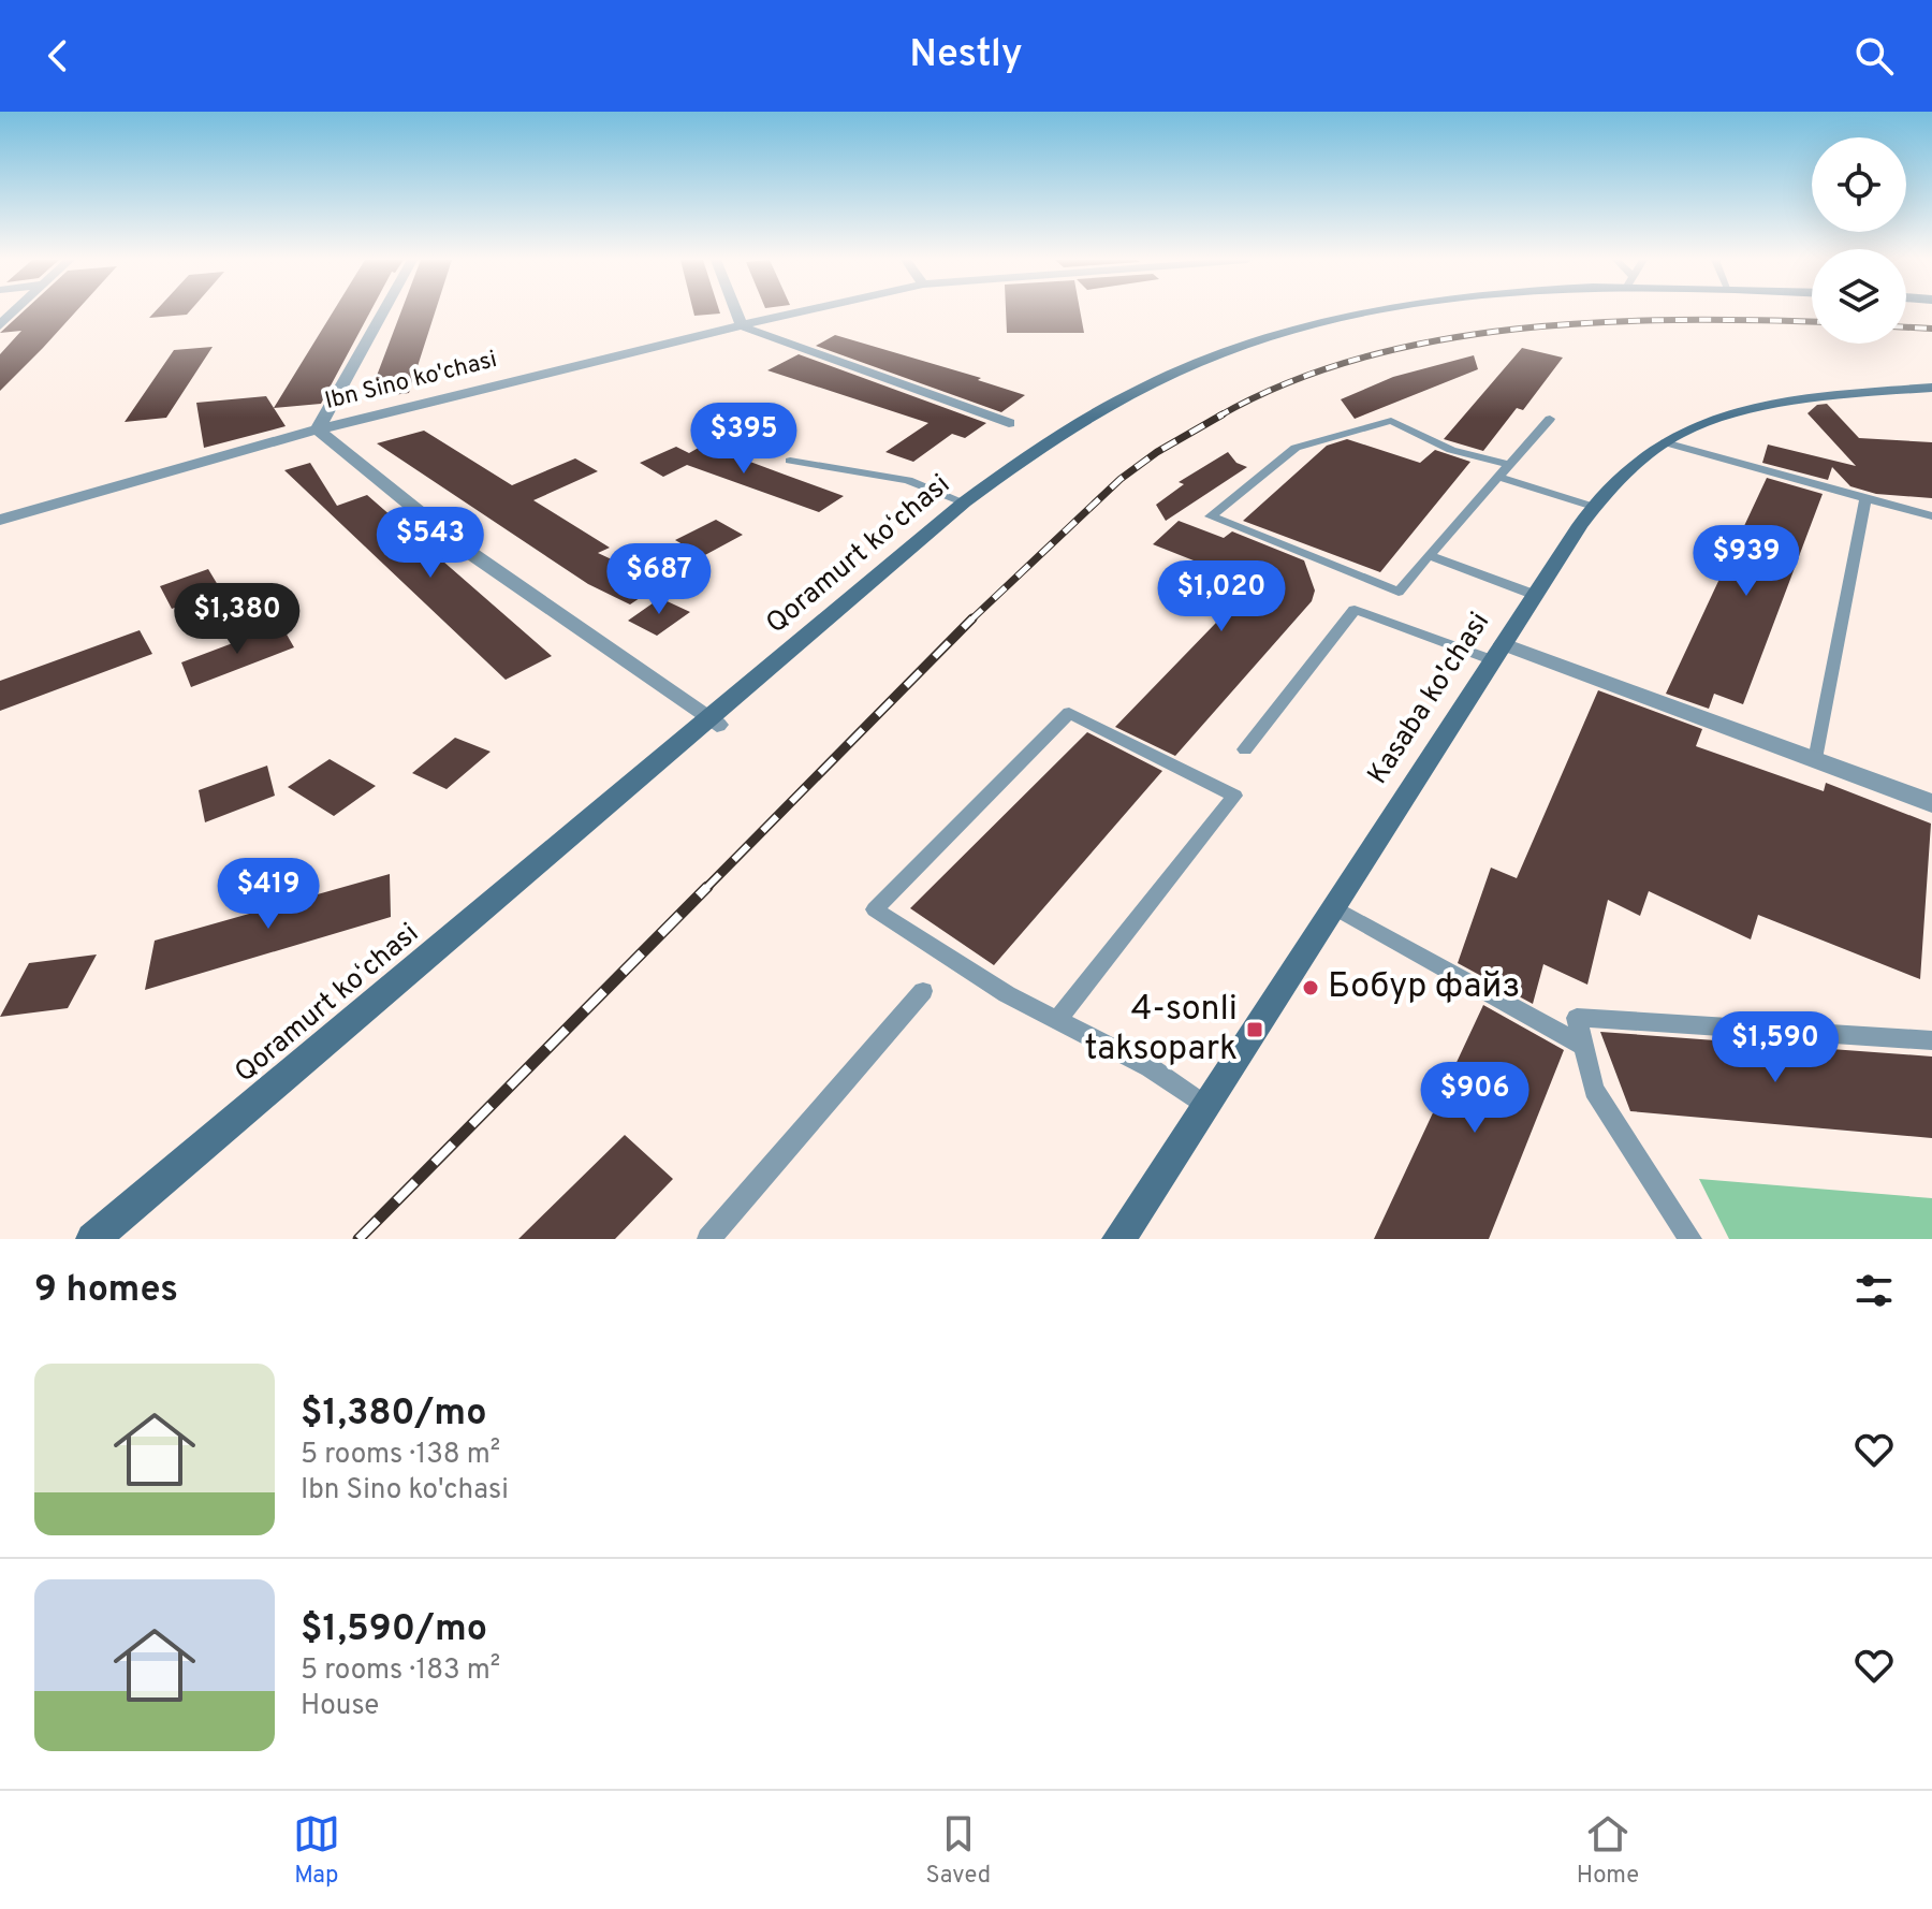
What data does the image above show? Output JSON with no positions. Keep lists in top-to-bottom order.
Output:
{
  "streets": {
    "main road": ["Qoramurt koʻchasi", "Kasaba ko'chasi"],
    "street": ["Ibn Sino ko'chasi"]
  },
  "places": {
    "other": ["Бобур файз"],
    "transit": ["4-sonli taksopark"]
  },
  "page": {
    "header": "Nestly",
    "price": [
      "$395",
      "$543",
      "$939",
      "$687",
      "$1,020",
      "$1,380",
      "$419",
      "$1,590",
      "$906"
    ],
    "heading": "9 homes",
    "list": [
      {
        "name": "$1,380/mo",
        "note": "5 rooms · 138 m² · Ibn Sino ko'chasi"
      },
      {
        "name": "$1,590/mo",
        "note": "5 rooms · 183 m² · House"
      }
    ],
    "tabs": ["Map", "Saved", "Home"]
  }
}
